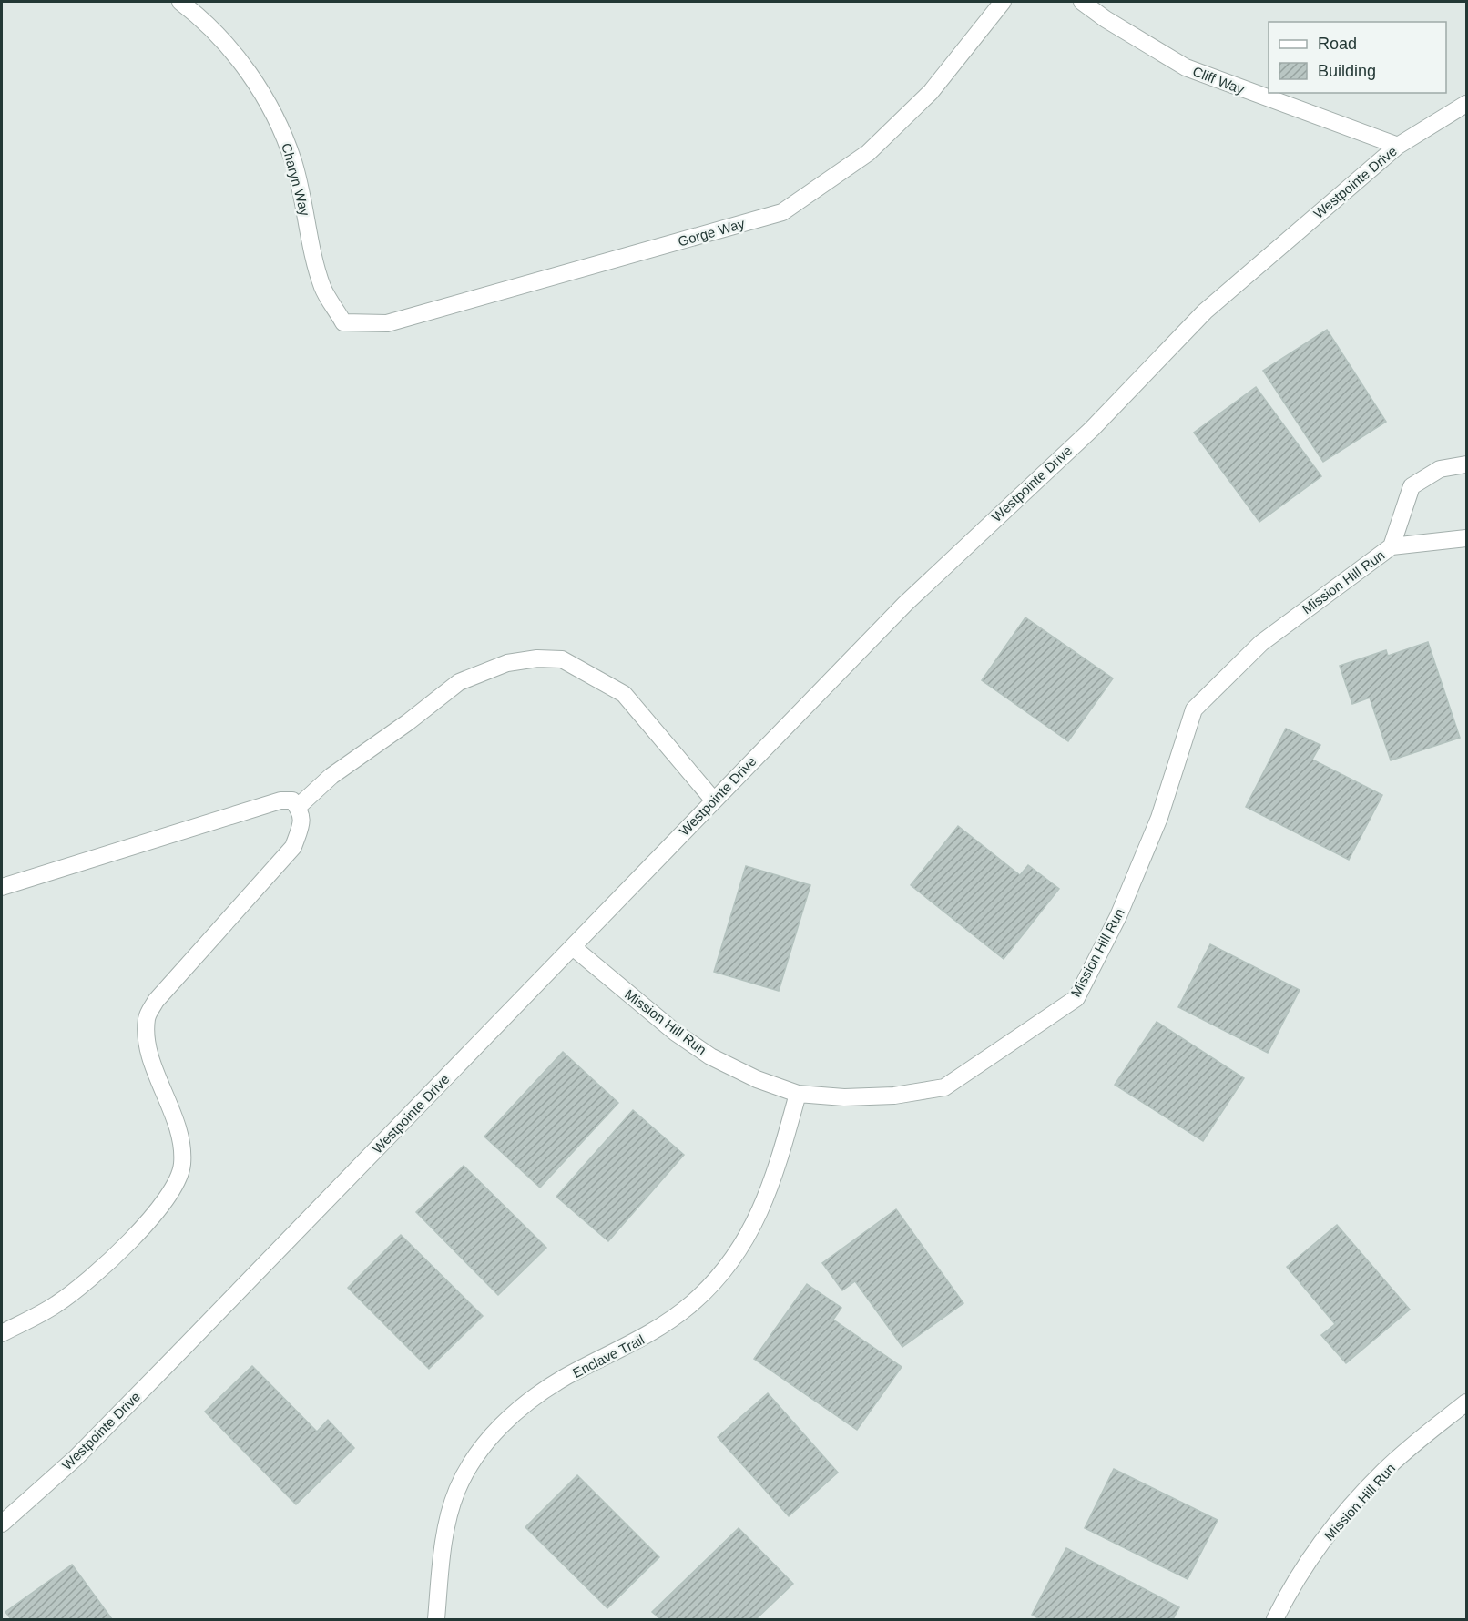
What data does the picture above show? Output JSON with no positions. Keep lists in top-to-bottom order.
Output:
{
  "streets": {
    "street": [
      "Cliff Way",
      "Charyn Way",
      "Westpointe Drive",
      "Gorge Way",
      "Mission Hill Run",
      "Enclave Trail"
    ]
  },
  "crossings": [
    ["Cliff Way", "Westpointe Drive"],
    ["Charyn Way", "Gorge Way"],
    ["Westpointe Drive", "Mission Hill Run"],
    ["Mission Hill Run", "Enclave Trail"]
  ],
  "legend": ["Road", "Building"]
}
